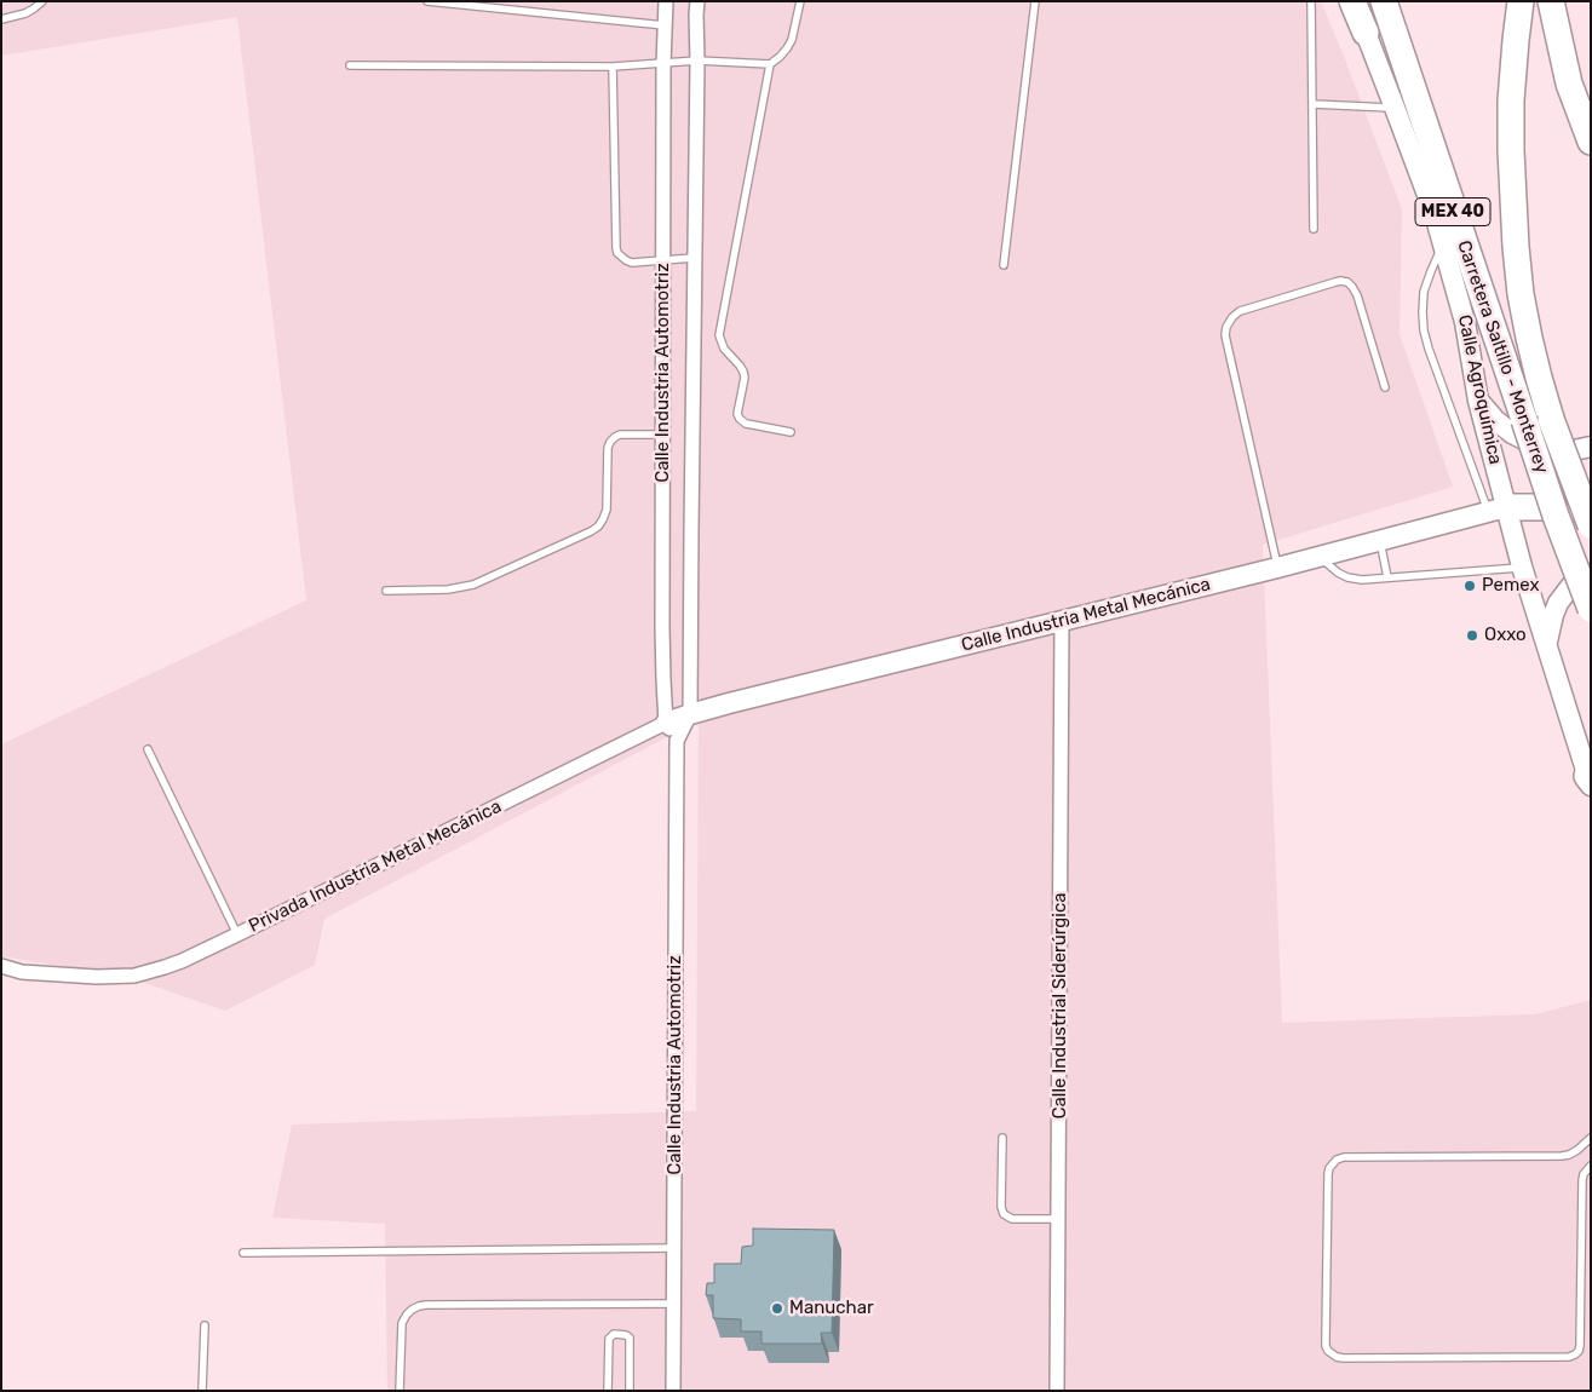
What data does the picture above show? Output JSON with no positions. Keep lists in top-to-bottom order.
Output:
{
  "streets": {
    "highway": ["MEX 40", "Carretera Saltillo - Monterrey"],
    "street": [
      "Calle Industria Automotriz",
      "Calle Agroquímica",
      "Calle Industria Metal Mecánica",
      "Privada Industria Metal Mecánica",
      "Calle Industrial Siderúrgica"
    ]
  },
  "crossings": [
    ["Calle Industria Automotriz", "Calle Industria Metal Mecánica"],
    ["Calle Industria Automotriz", "Privada Industria Metal Mecánica"],
    ["Calle Agroquímica", "Calle Industria Metal Mecánica"],
    ["Calle Industria Metal Mecánica", "Privada Industria Metal Mecánica"],
    ["Calle Industria Metal Mecánica", "Calle Industrial Siderúrgica"]
  ],
  "places": ["Pemex", "Oxxo", "Manuchar"]
}
